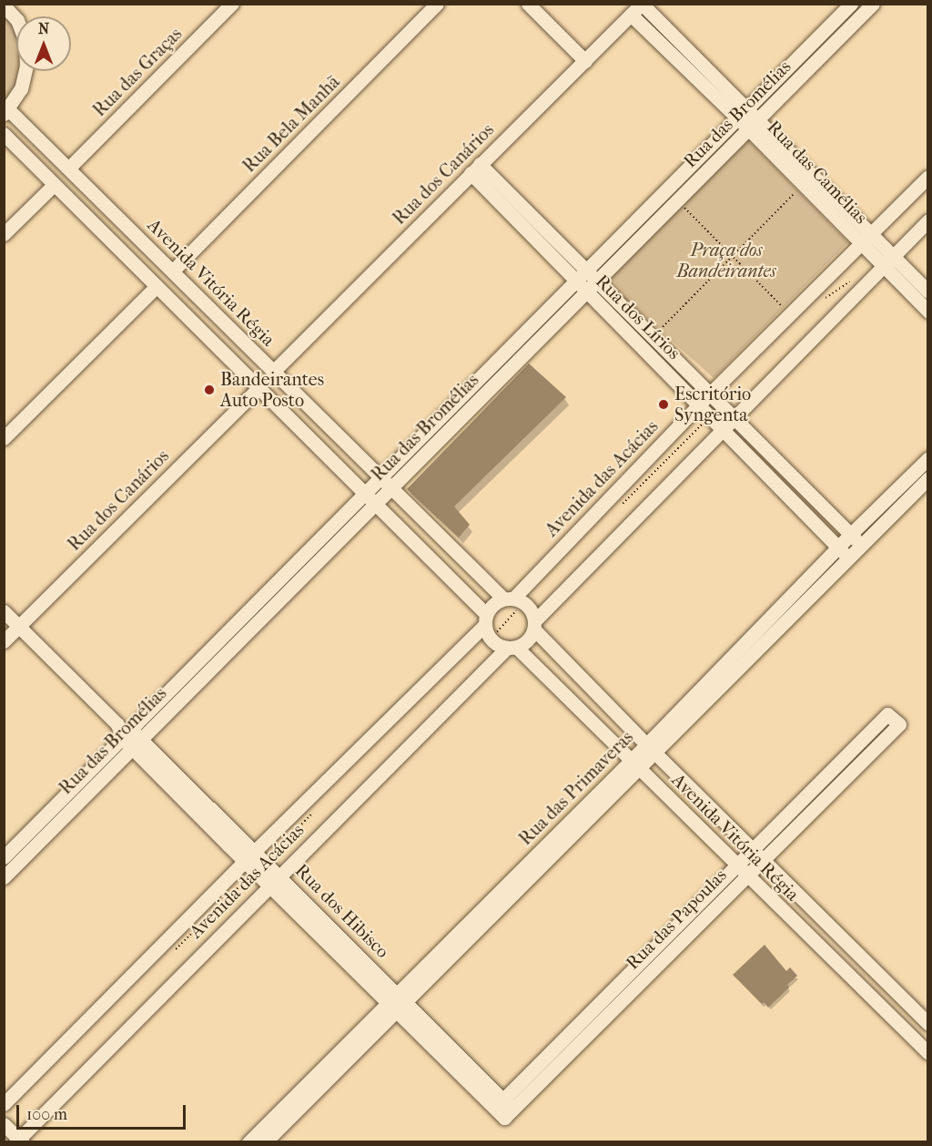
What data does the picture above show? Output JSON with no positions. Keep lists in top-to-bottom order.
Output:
{
  "streets": {
    "street": [
      "Rua das Graças",
      "Rua das Bromélias",
      "Rua Bela Manhã",
      "Rua das Camélias",
      "Rua dos Canários",
      "Avenida Vitória Régia",
      "Rua dos Lírios",
      "Avenida das Acácias",
      "Rua das Primaveras",
      "Rua dos Hibisco",
      "Rua das Papoulas"
    ]
  },
  "crossings": [
    ["Rua das Graças", "Avenida Vitória Régia"],
    ["Rua das Bromélias", "Rua das Camélias"],
    ["Rua das Bromélias", "Avenida Vitória Régia"],
    ["Rua das Bromélias", "Rua dos Lírios"],
    ["Rua das Bromélias", "Rua dos Hibisco"],
    ["Rua Bela Manhã", "Avenida Vitória Régia"],
    ["Rua das Camélias", "Rua dos Canários"],
    ["Rua das Camélias", "Avenida das Acácias"],
    ["Rua dos Canários", "Avenida Vitória Régia"],
    ["Rua dos Canários", "Rua dos Lírios"],
    ["Rua dos Canários", "Rua dos Hibisco"],
    ["Avenida Vitória Régia", "Avenida das Acácias"],
    ["Avenida Vitória Régia", "Rua das Primaveras"],
    ["Avenida Vitória Régia", "Rua das Papoulas"],
    ["Rua dos Lírios", "Avenida das Acácias"],
    ["Rua dos Lírios", "Rua das Primaveras"],
    ["Avenida das Acácias", "Rua dos Hibisco"],
    ["Rua das Primaveras", "Rua dos Hibisco"],
    ["Rua dos Hibisco", "Rua das Papoulas"]
  ],
  "parks": ["Praça dos Bandeirantes"],
  "places": ["Bandeirantes Auto Posto", "Escritório Syngenta"],
  "scale_bar": "100 m",
  "north": "top"
}
